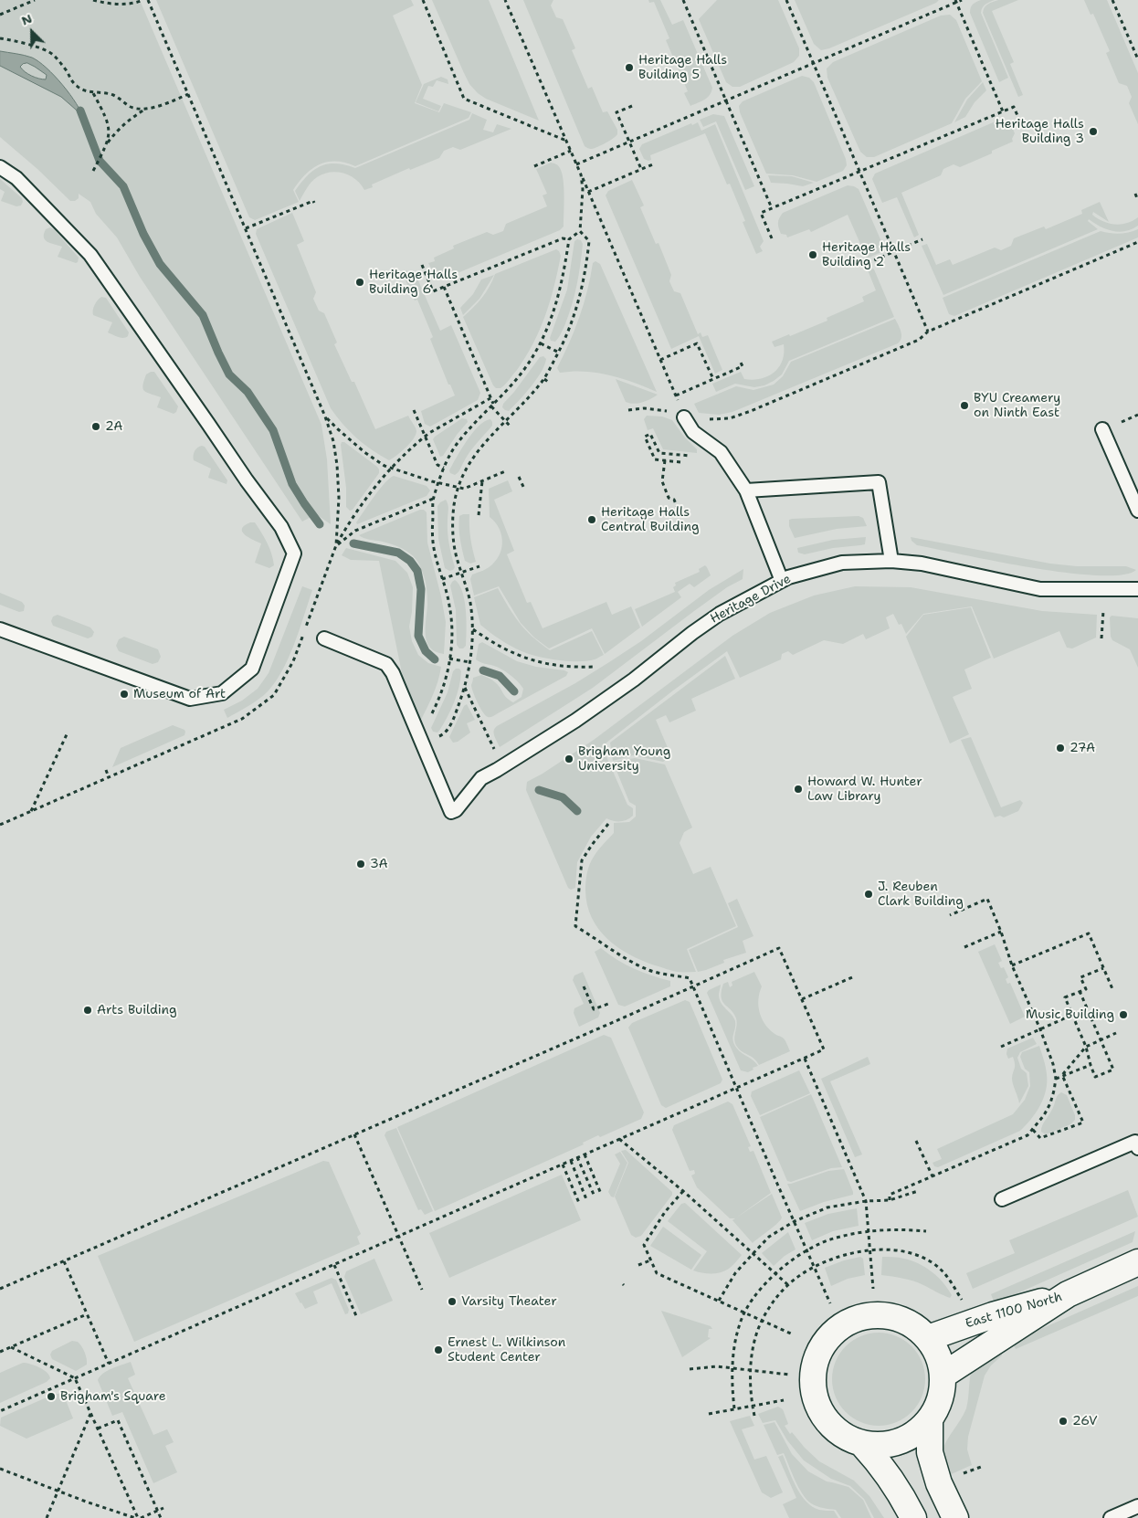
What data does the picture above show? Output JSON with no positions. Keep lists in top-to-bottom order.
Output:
{
  "streets": {
    "street": ["East 1100 North"],
    "lane": ["Heritage Drive"]
  },
  "places": [
    "Heritage Halls Building 5",
    "Heritage Halls Building 3",
    "Heritage Halls Building 2",
    "Heritage Halls Building 6",
    "BYU Creamery on Ninth East",
    "2A",
    "Heritage Halls Central Building",
    "Museum of Art",
    "27A",
    "Brigham Young University",
    "Howard W. Hunter Law Library",
    "3A",
    "J. Reuben Clark Building",
    "Arts Building",
    "Music Building",
    "Varsity Theater",
    "Ernest L. Wilkinson Student Center",
    "Brigham's Square",
    "26V"
  ],
  "north": "top left"
}
